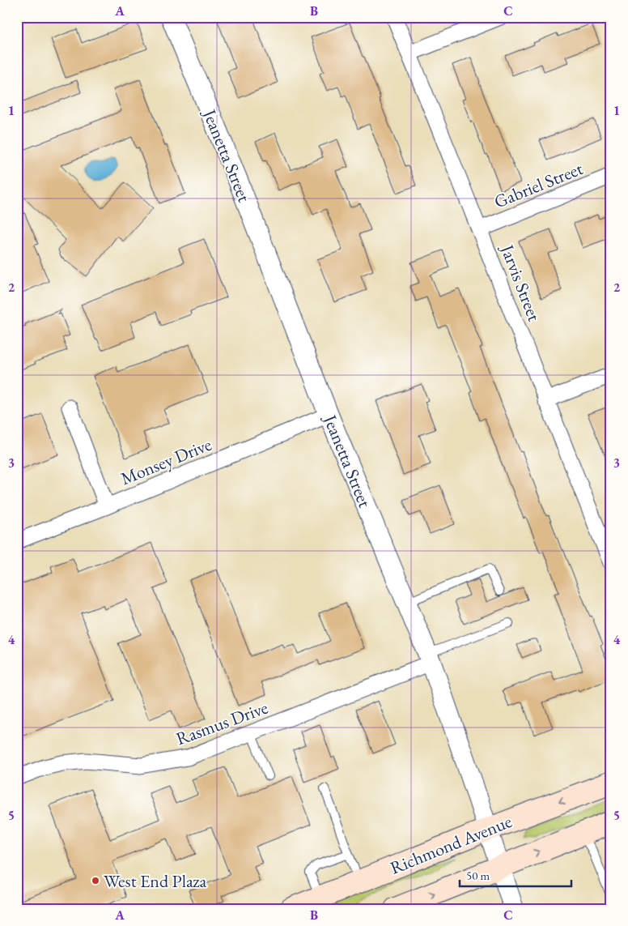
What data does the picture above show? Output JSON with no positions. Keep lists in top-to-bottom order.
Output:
{
  "streets": {
    "main road": ["Richmond Avenue"],
    "street": [
      "Jeanetta Street",
      "Gabriel Street",
      "Jarvis Street",
      "Monsey Drive",
      "Rasmus Drive"
    ]
  },
  "crossings": [
    ["Jeanetta Street", "Monsey Drive"],
    ["Jeanetta Street", "Rasmus Drive"],
    ["Jeanetta Street", "Richmond Avenue"],
    ["Gabriel Street", "Jarvis Street"]
  ],
  "places": ["West End Plaza"],
  "scale_bar": "50 m",
  "grid": {
    "columns": ["A", "B", "C"],
    "rows": [
      "1",
      "2",
      "3",
      "4",
      "5"
    ]
  }
}
